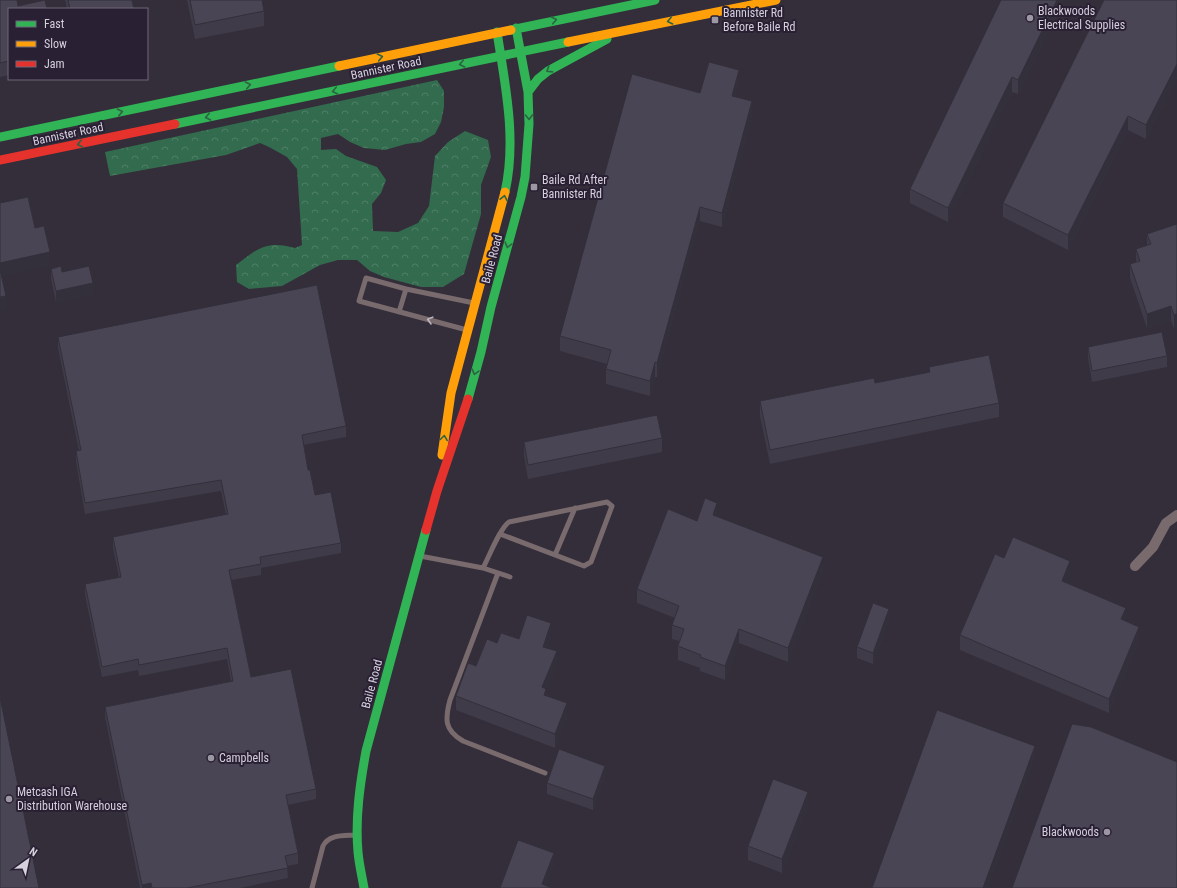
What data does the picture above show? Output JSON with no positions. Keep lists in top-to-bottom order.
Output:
{
  "streets": {
    "main road": ["Bannister Road", "Baile Road"]
  },
  "crossings": [
    ["Bannister Road", "Baile Road"]
  ],
  "places": {
    "other": [
      "Blackwoods Electrical Supplies",
      "Campbells",
      "Metcash IGA Distribution Warehouse",
      "Blackwoods"
    ],
    "transit": ["Bannister Rd Before Baile Rd", "Baile Rd After Bannister Rd"]
  },
  "legend": ["Fast", "Slow", "Jam"],
  "north": "top right"
}
